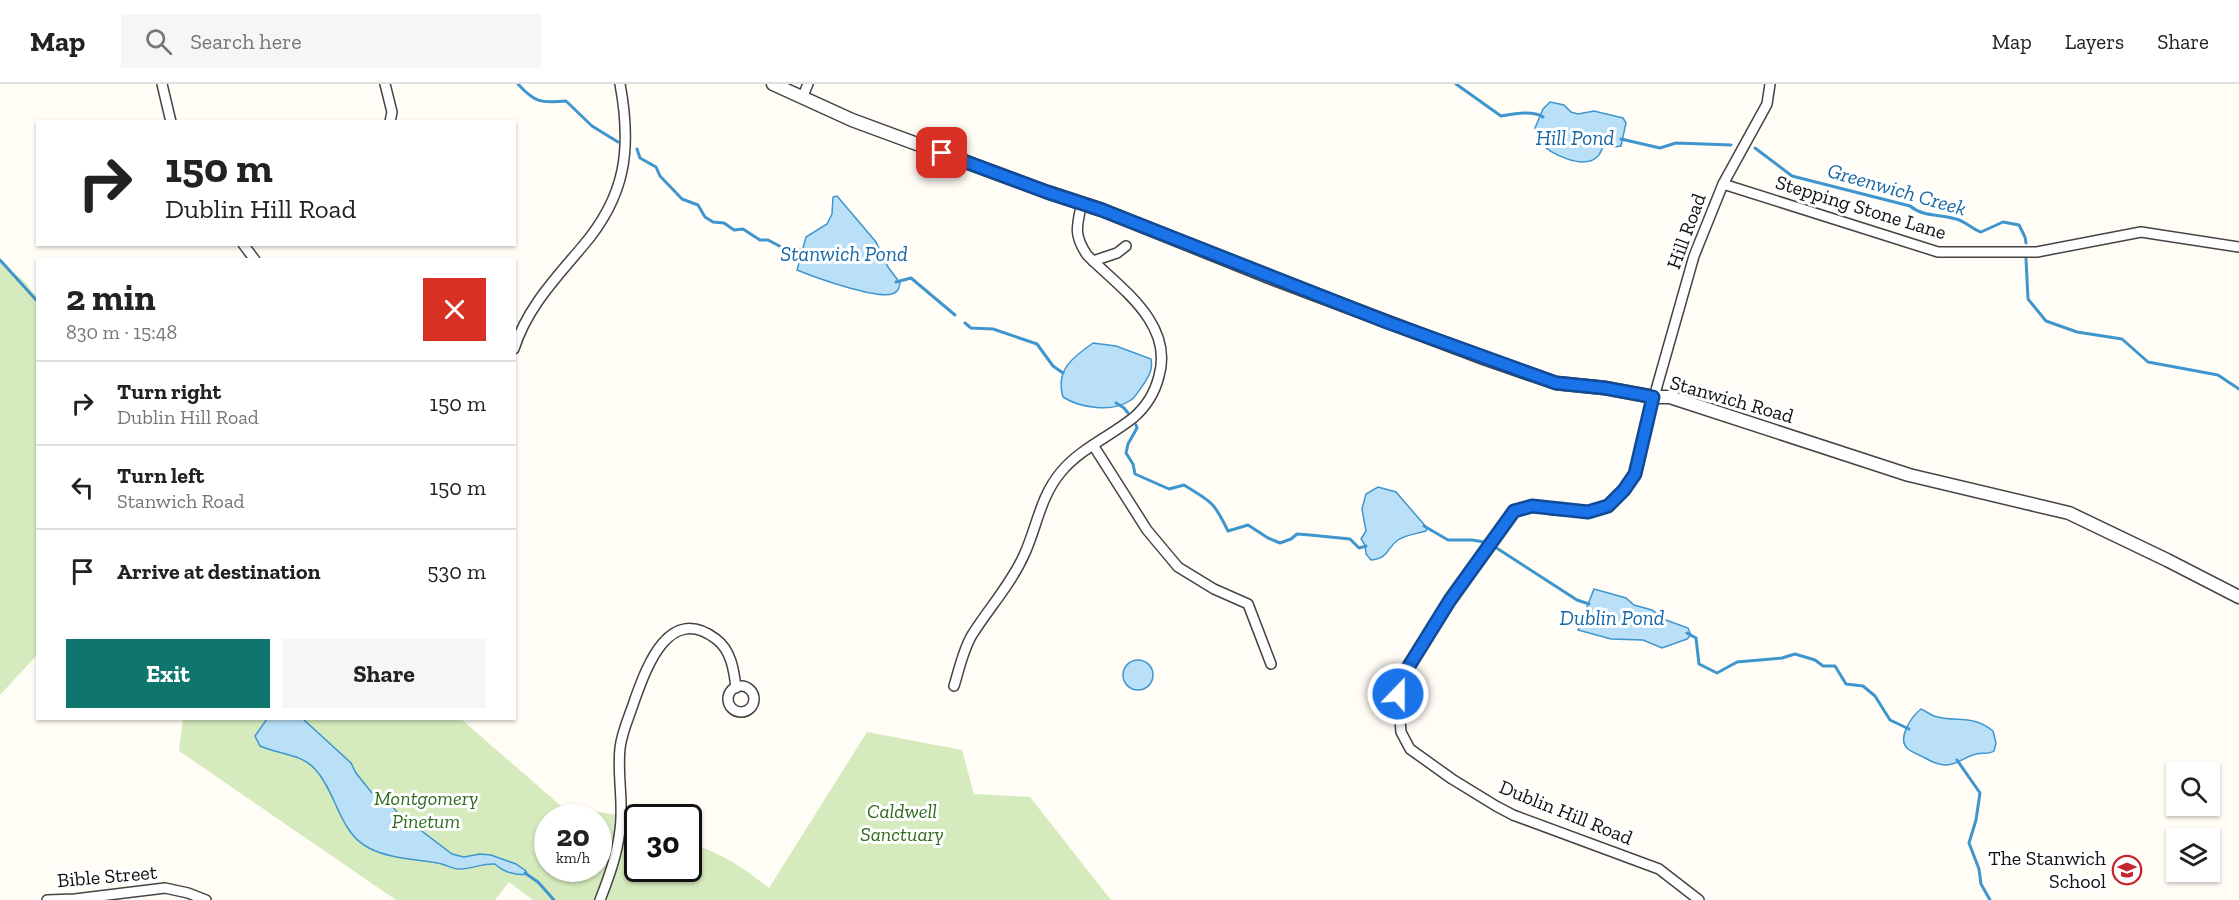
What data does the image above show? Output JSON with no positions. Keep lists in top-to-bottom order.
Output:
{
  "streets": {
    "street": [
      "Stepping Stone Lane",
      "Hill Road",
      "Stanwich Road",
      "Dublin Hill Road",
      "Bible Street"
    ]
  },
  "crossings": [
    ["Stepping Stone Lane", "Hill Road"],
    ["Hill Road", "Stanwich Road"],
    ["Hill Road", "Dublin Hill Road"],
    ["Stanwich Road", "Dublin Hill Road"]
  ],
  "water": [
    "Hill Pond",
    "Greenwich Creek",
    "Stanwich Pond",
    "Dublin Pond"
  ],
  "parks": ["Montgomery Pinetum", "Caldwell Sanctuary"],
  "places": {
    "school or university": ["The Stanwich School"]
  },
  "page": {
    "header": "Map",
    "search": "Search here",
    "nav": ["Map", "Layers", "Share"],
    "turn": ["150 m", "Dublin Hill Road"],
    "heading": ["2 min", "830 m · 15:48"],
    "list": [
      {
        "name": "Turn right",
        "note": "Dublin Hill Road",
        "value": "150 m"
      },
      {
        "name": "Turn left",
        "note": "Stanwich Road",
        "value": "150 m"
      },
      {
        "name": "Arrive at destination",
        "value": "530 m"
      }
    ],
    "buttons": ["Exit", "Share"],
    "speed": "20 km/h",
    "limit": "30"
  }
}
